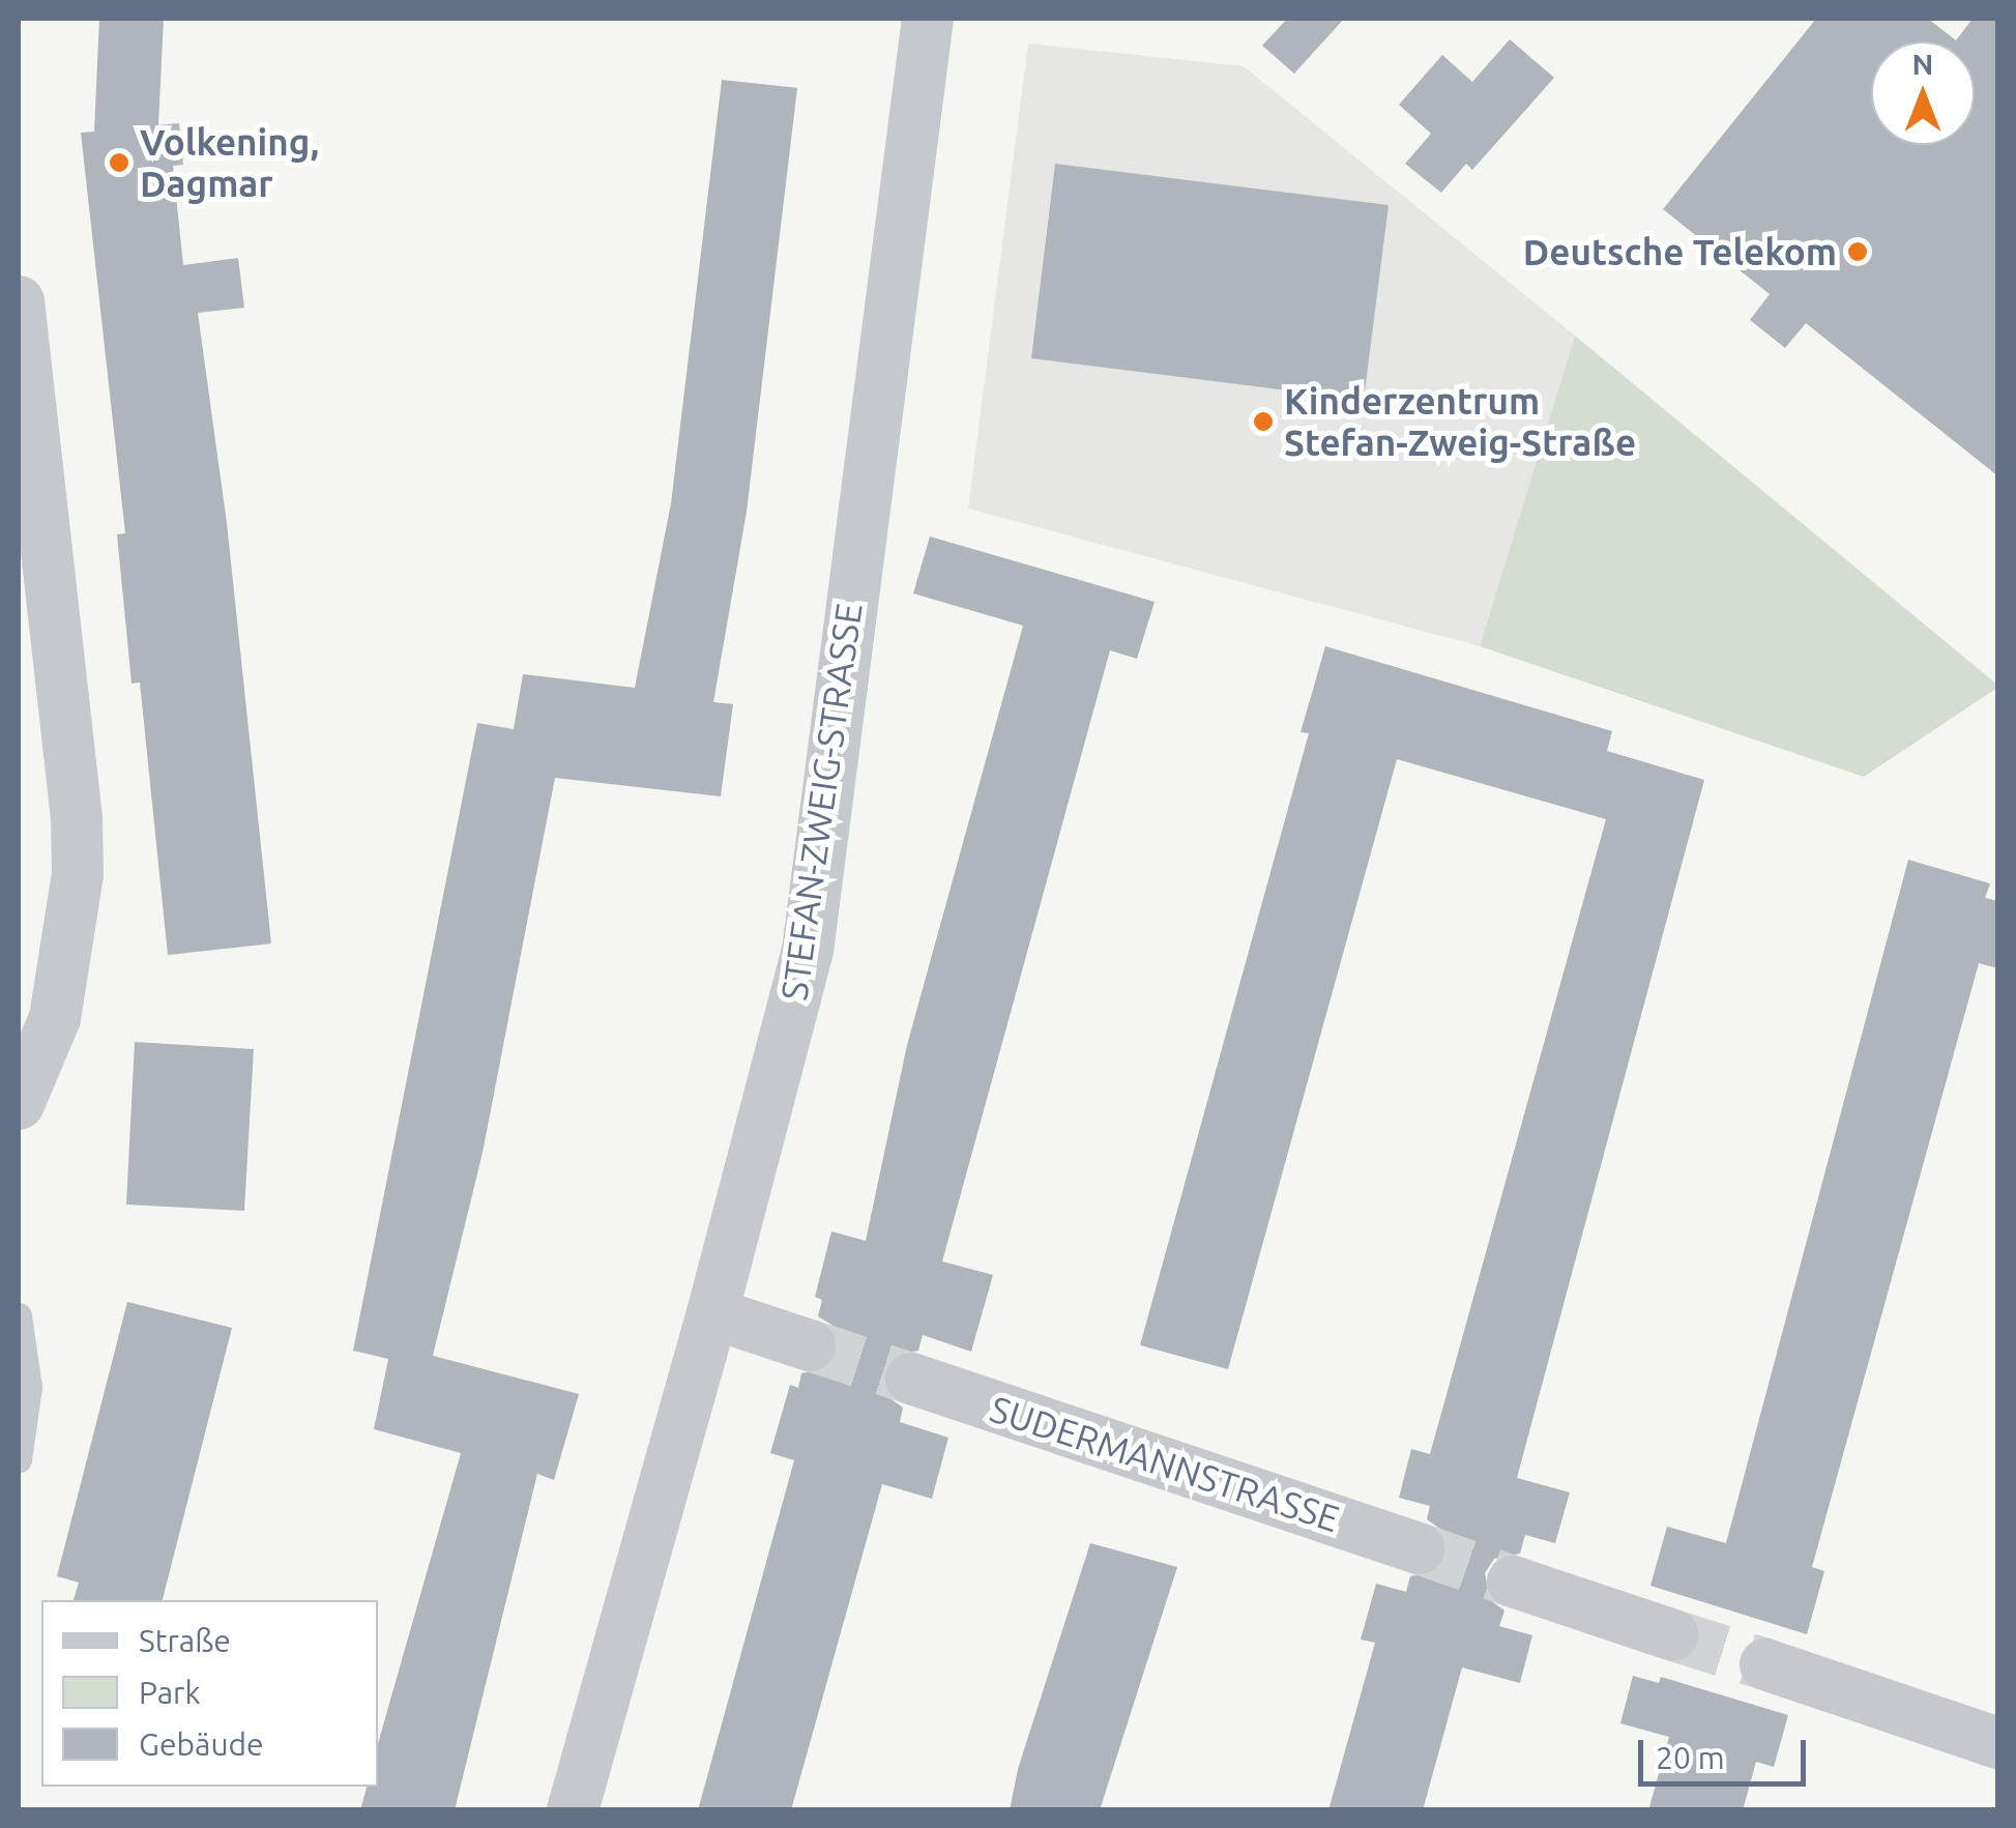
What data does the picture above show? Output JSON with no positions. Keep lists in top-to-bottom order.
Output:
{
  "streets": {
    "street": ["STEFAN-ZWEIG-STRASSE", "SUDERMANNSTRASSE"]
  },
  "places": ["Volkening, Dagmar", "Deutsche Telekom", "Kinderzentrum Stefan-Zweig-Straße"],
  "legend": ["Straße", "Park", "Gebäude"],
  "scale_bar": "20 m",
  "north": "top"
}
